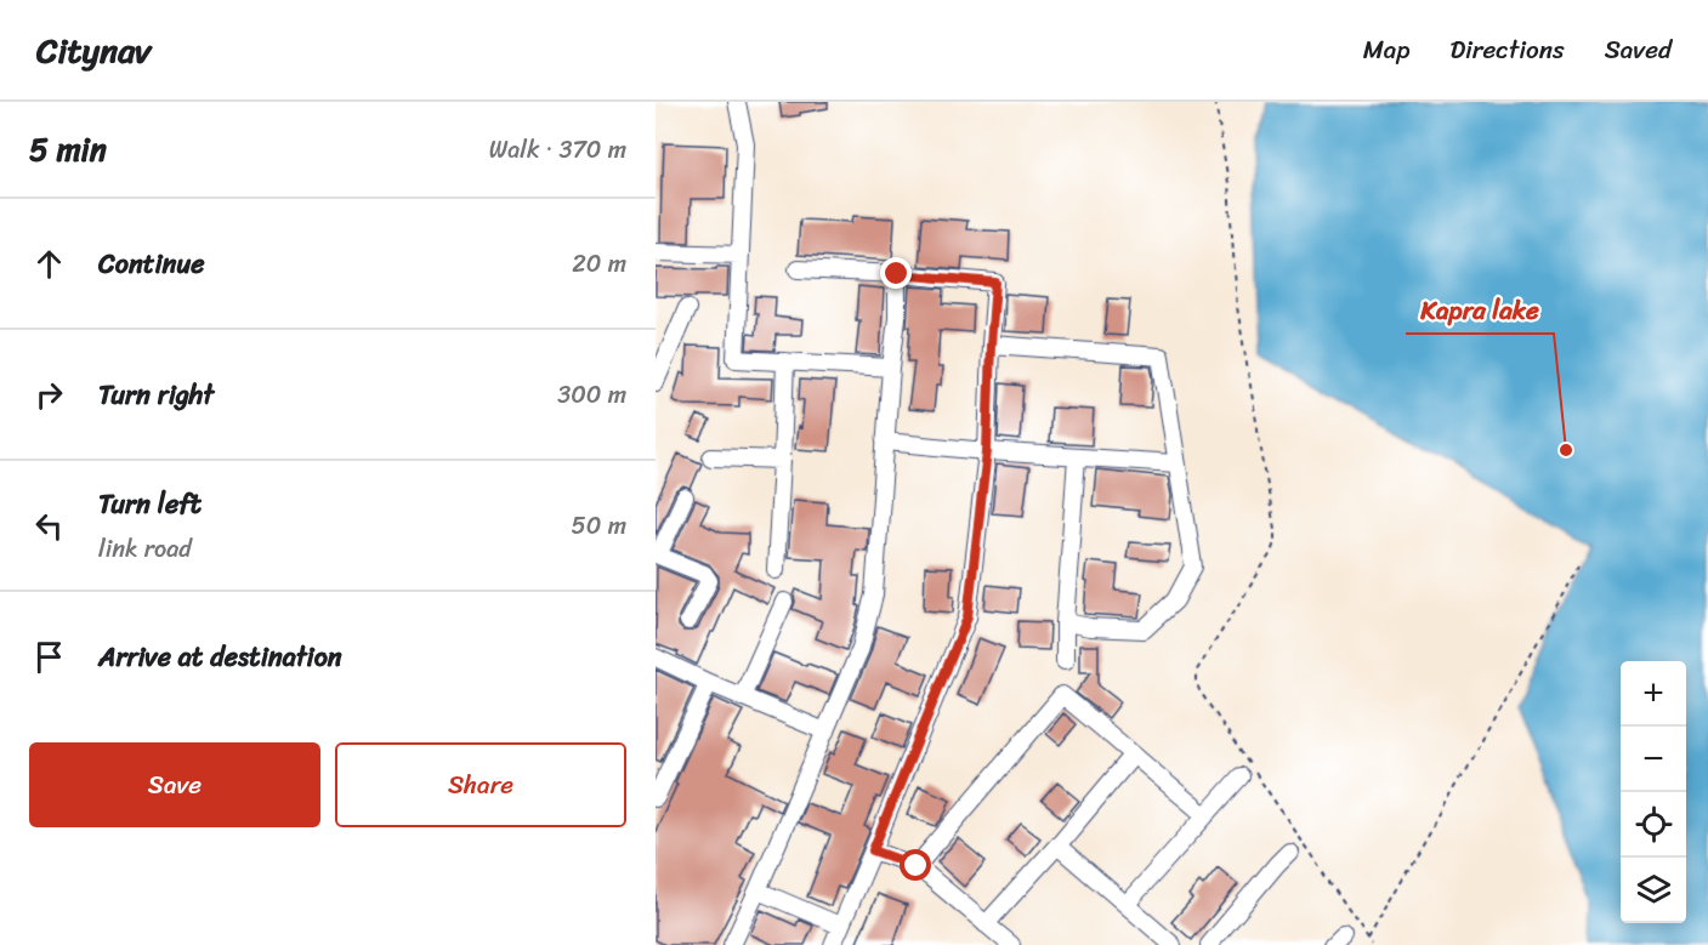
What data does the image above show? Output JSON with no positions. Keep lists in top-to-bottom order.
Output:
{
  "places": ["Kapra lake"],
  "page": {
    "header": "Citynav",
    "nav": ["Map", "Directions", "Saved"],
    "heading": ["5 min", "Walk · 370 m"],
    "list": [
      ["Continue", "20 m"],
      ["Turn right", "300 m"],
      ["Turn left", "link road", "50 m"],
      "Arrive at destination"
    ],
    "map_buttons": ["+", "−"],
    "buttons": ["Save", "Share"]
  }
}
